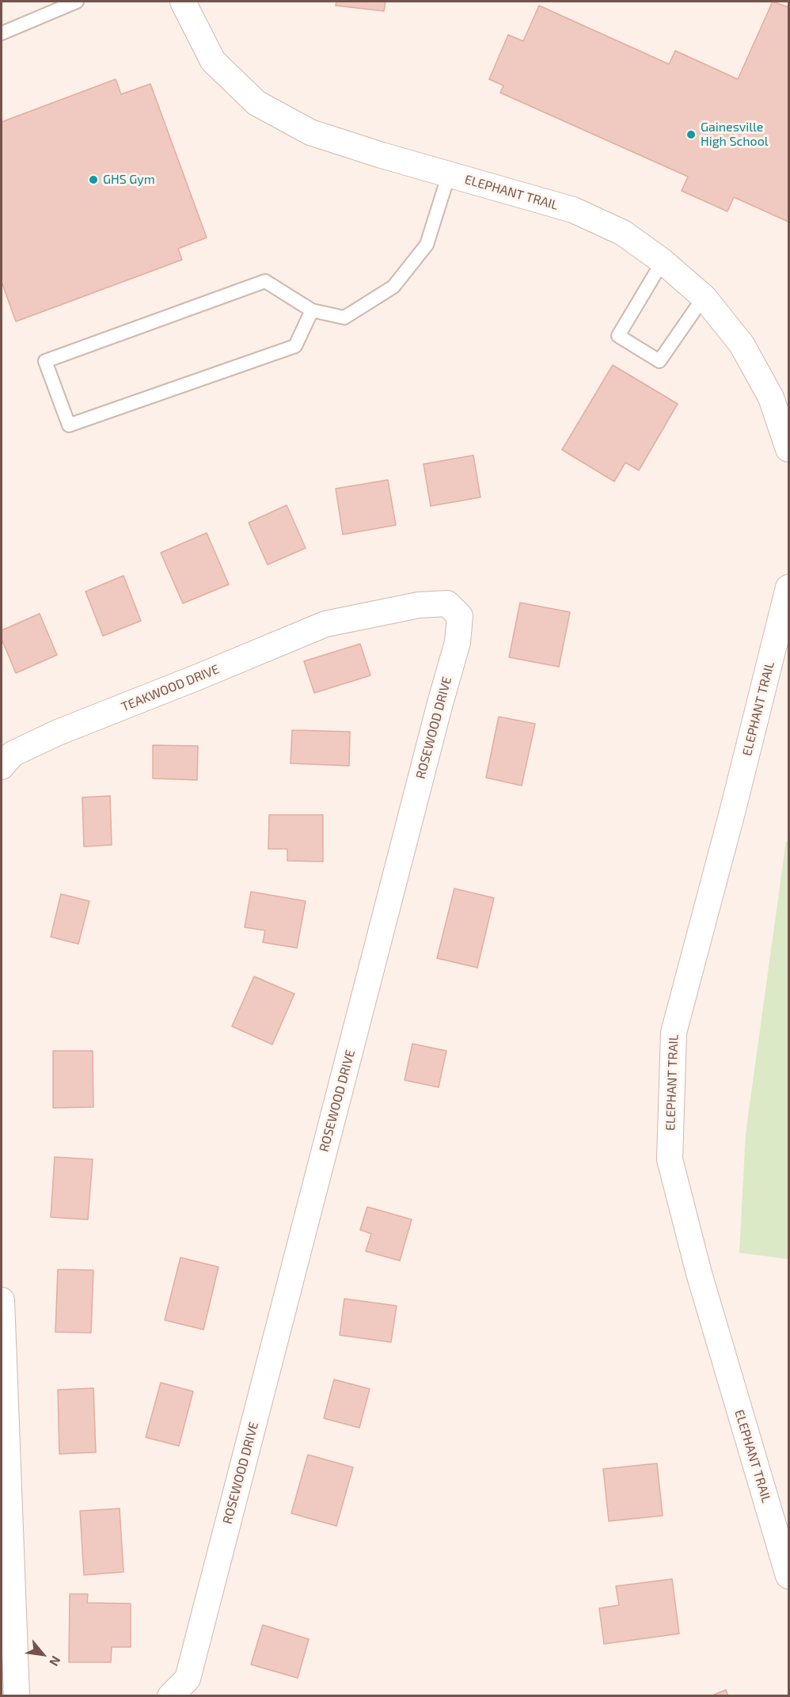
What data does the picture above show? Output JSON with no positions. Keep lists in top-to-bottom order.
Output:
{
  "streets": {
    "street": ["ELEPHANT TRAIL", "TEAKWOOD DRIVE", "ROSEWOOD DRIVE"]
  },
  "crossings": [
    ["TEAKWOOD DRIVE", "ROSEWOOD DRIVE"]
  ],
  "places": ["Gainesville High School", "GHS Gym"],
  "north": "bottom right"
}
